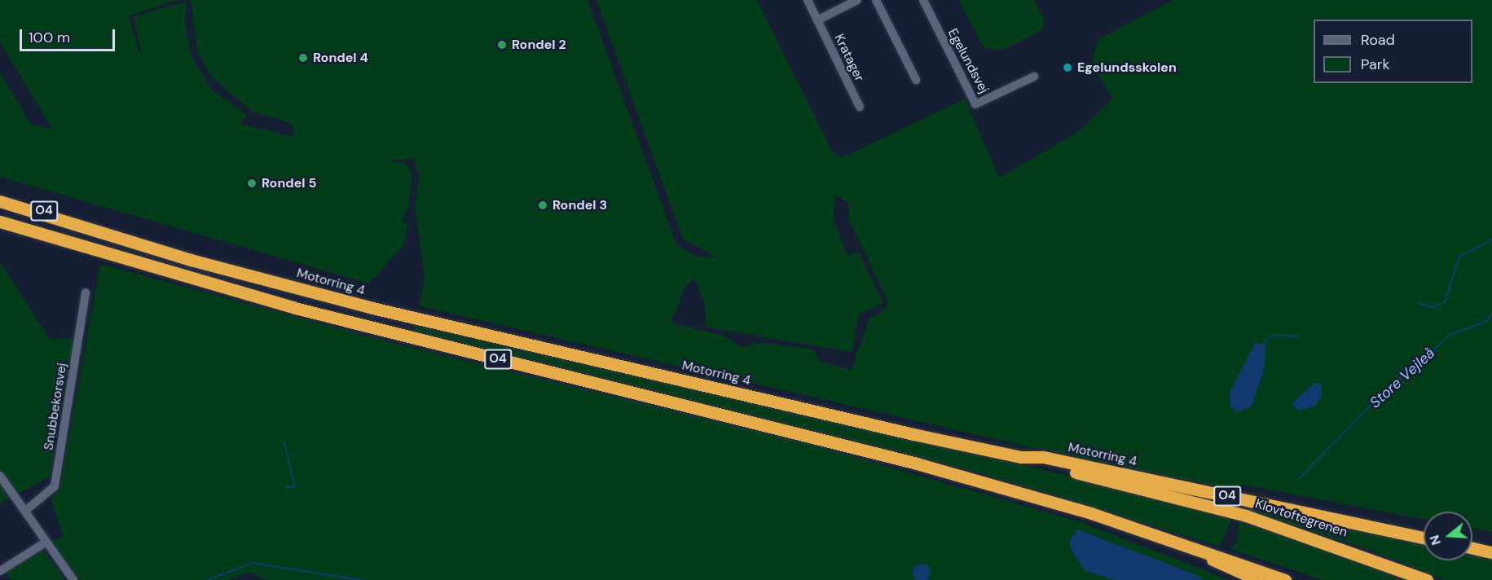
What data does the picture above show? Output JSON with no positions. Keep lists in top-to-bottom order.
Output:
{
  "streets": {
    "highway": ["O4", "Motorring 4", "Klovtoftegrenen"],
    "street": ["Kratager", "Egelundsvej", "Snubbekorsvej"]
  },
  "crossings": [
    ["O4", "Motorring 4"],
    ["Motorring 4", "Klovtoftegrenen"]
  ],
  "water": ["Store Vejleå"],
  "places": [
    "Rondel 2",
    "Rondel 4",
    "Egelundsskolen",
    "Rondel 5",
    "Rondel 3"
  ],
  "legend": ["Road", "Park"],
  "scale_bar": "100 m",
  "north": "left"
}
